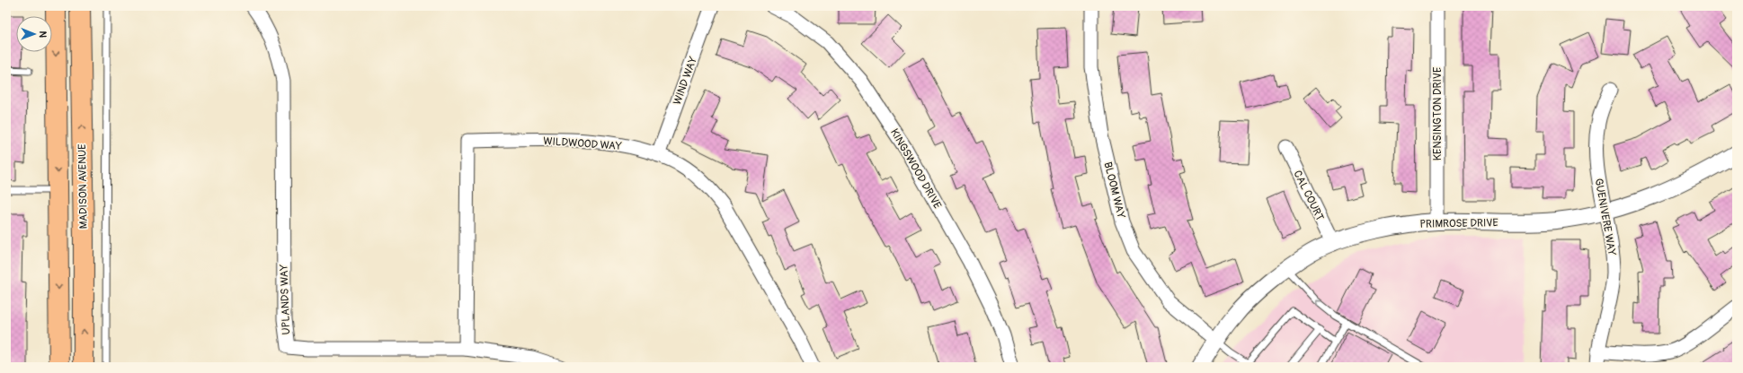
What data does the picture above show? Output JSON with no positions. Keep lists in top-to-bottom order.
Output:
{
  "streets": {
    "main road": ["MADISON AVENUE"],
    "street": [
      "WIND WAY",
      "KENSINGTON DRIVE",
      "WILDWOOD WAY",
      "KINGSWOOD DRIVE",
      "BLOOM WAY",
      "CAL COURT",
      "GUENIVERE WAY",
      "PRIMROSE DRIVE",
      "UPLANDS WAY"
    ]
  },
  "crossings": [
    ["WIND WAY", "WILDWOOD WAY"],
    ["KENSINGTON DRIVE", "PRIMROSE DRIVE"],
    ["WILDWOOD WAY", "UPLANDS WAY"],
    ["BLOOM WAY", "PRIMROSE DRIVE"],
    ["CAL COURT", "PRIMROSE DRIVE"],
    ["GUENIVERE WAY", "PRIMROSE DRIVE"]
  ],
  "north": "right"
}
